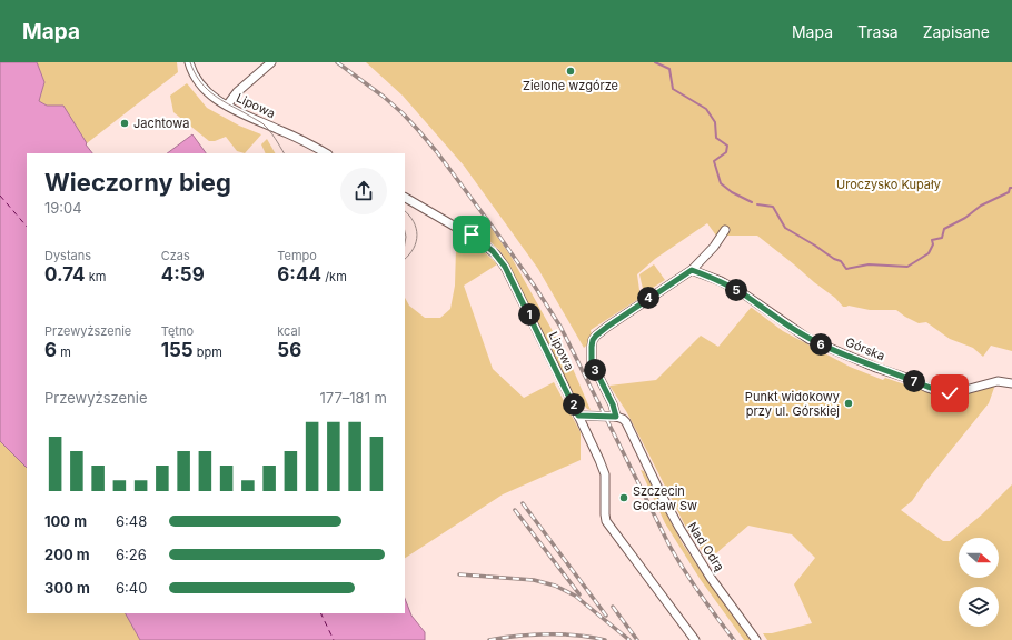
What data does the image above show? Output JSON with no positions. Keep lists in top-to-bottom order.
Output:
{
  "streets": {
    "street": ["Lipowa", "Górska", "Nad Odrą"]
  },
  "parks": ["Uroczysko Kupały"],
  "places": [
    "Zielone wzgórze",
    "Jachtowa",
    "Punkt widokowy przy ul. Górskiej",
    "Szczecin Gocław Sw"
  ],
  "north": "right",
  "page": {
    "header": "Mapa",
    "nav": ["Mapa", "Trasa", "Zapisane"],
    "heading": ["Wieczorny bieg", "19:04"],
    "stats": [
      ["Dystans", "0.74 km"],
      ["Czas", "4:59"],
      ["Tempo", "6:44 /km"],
      ["Przewyższenie", "6 m"],
      ["Tętno", "155 bpm"],
      ["kcal", "56"]
    ],
    "pins": [
      "5",
      "4",
      "1",
      "6",
      "3",
      "7",
      "2"
    ],
    "chart": ["Przewyższenie", "177–181 m"],
    "list": [
      {
        "name": "100 m",
        "note": "6:48"
      },
      {
        "name": "200 m",
        "note": "6:26"
      },
      {
        "name": "300 m",
        "note": "6:40"
      }
    ]
  }
}
